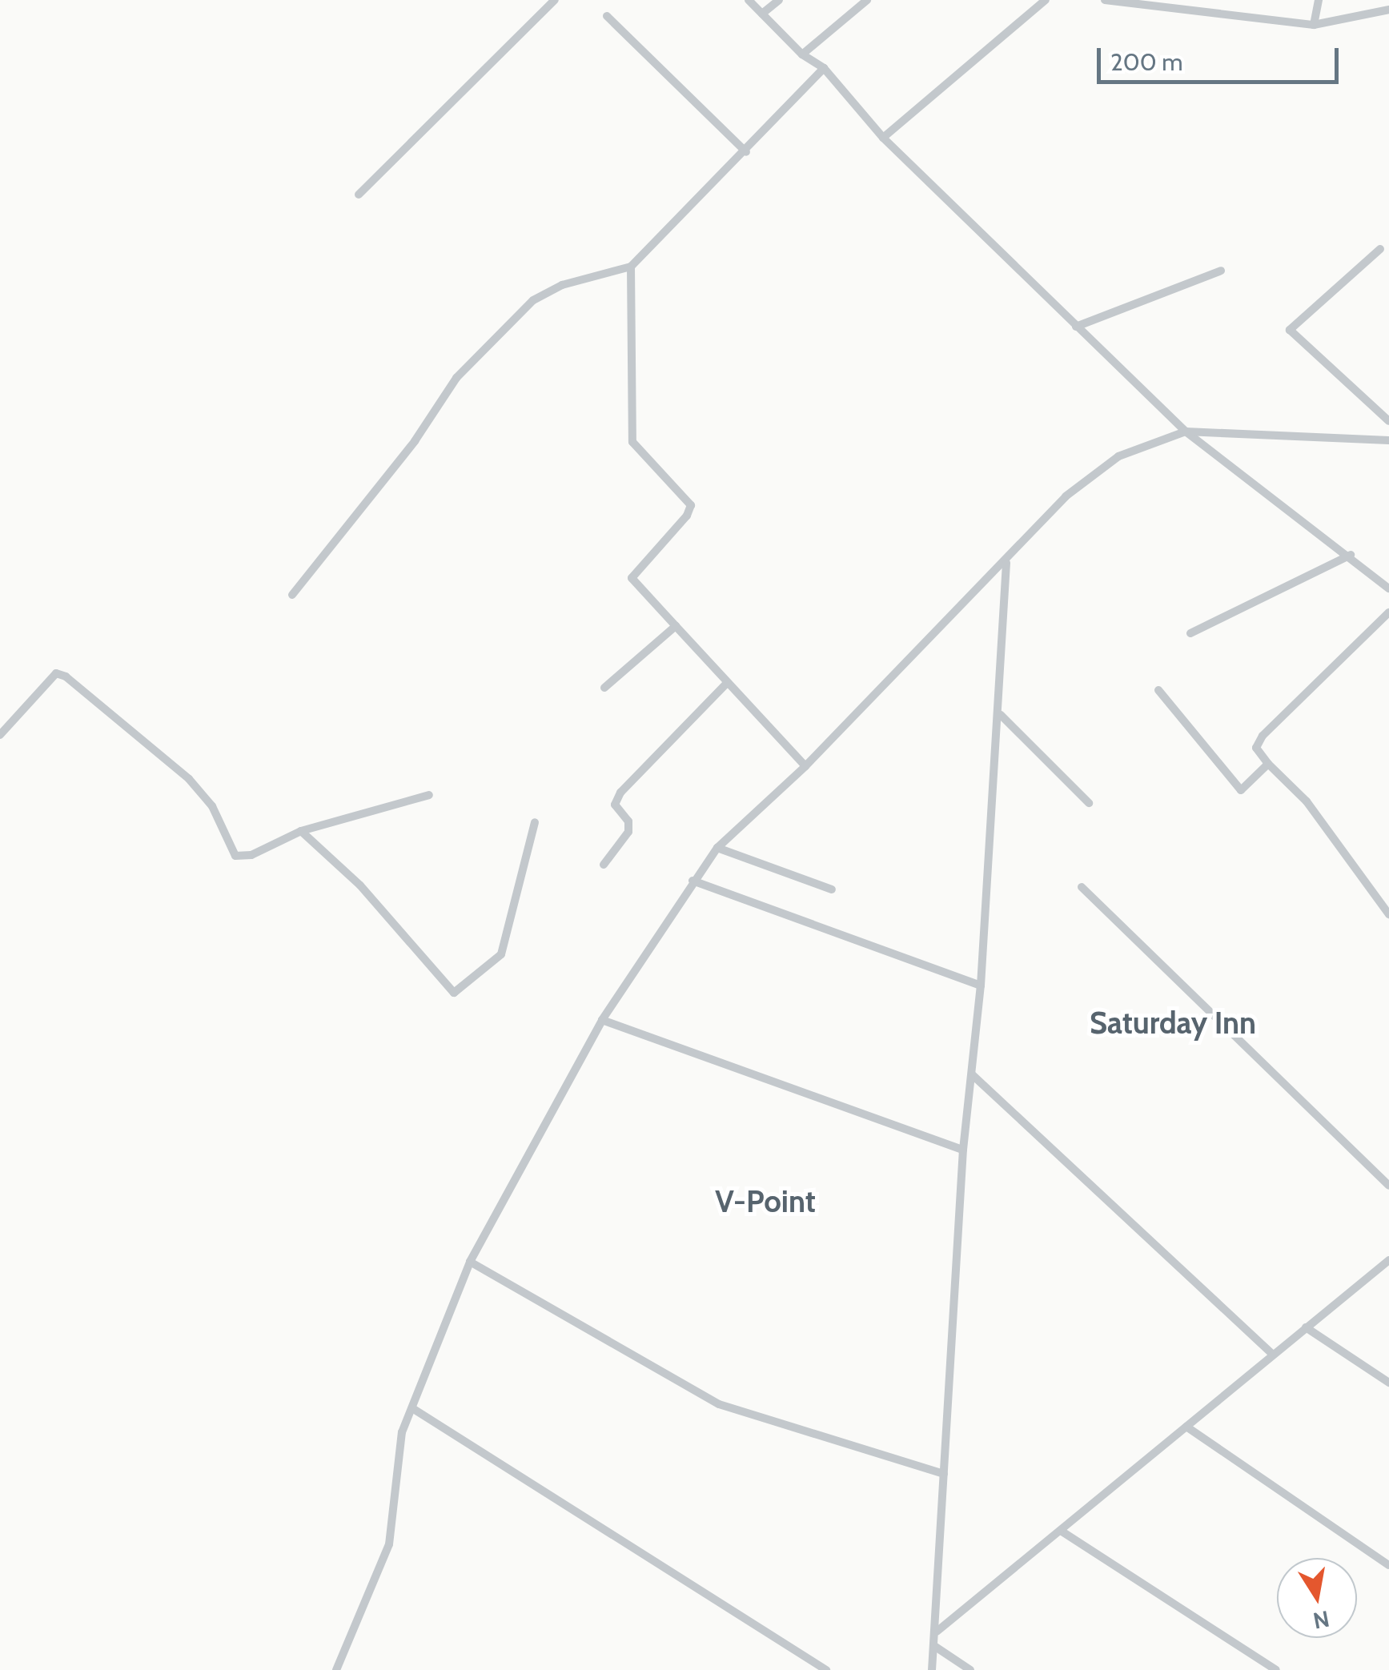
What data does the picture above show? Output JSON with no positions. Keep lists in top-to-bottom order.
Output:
{
  "districts": ["Saturday Inn", "V-Point"],
  "scale_bar": "200 m",
  "north": "bottom"
}
